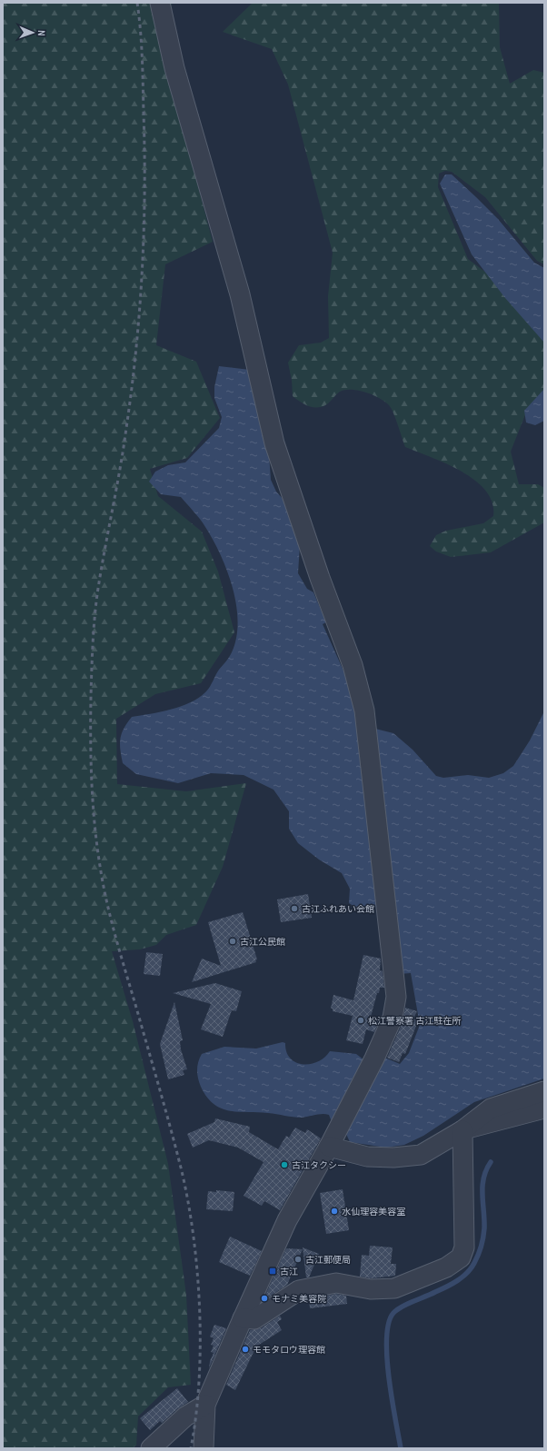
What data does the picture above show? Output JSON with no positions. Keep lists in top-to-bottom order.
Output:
{
  "places": {
    "other": [
      "古江ふれあい会館",
      "古江公民館",
      "松江警察署 古江駐在所",
      "古江タクシー",
      "水仙理容美容室",
      "古江郵便局",
      "モナミ美容院",
      "モモタロウ理容館"
    ],
    "transit": ["古江"]
  },
  "north": "right"
}
